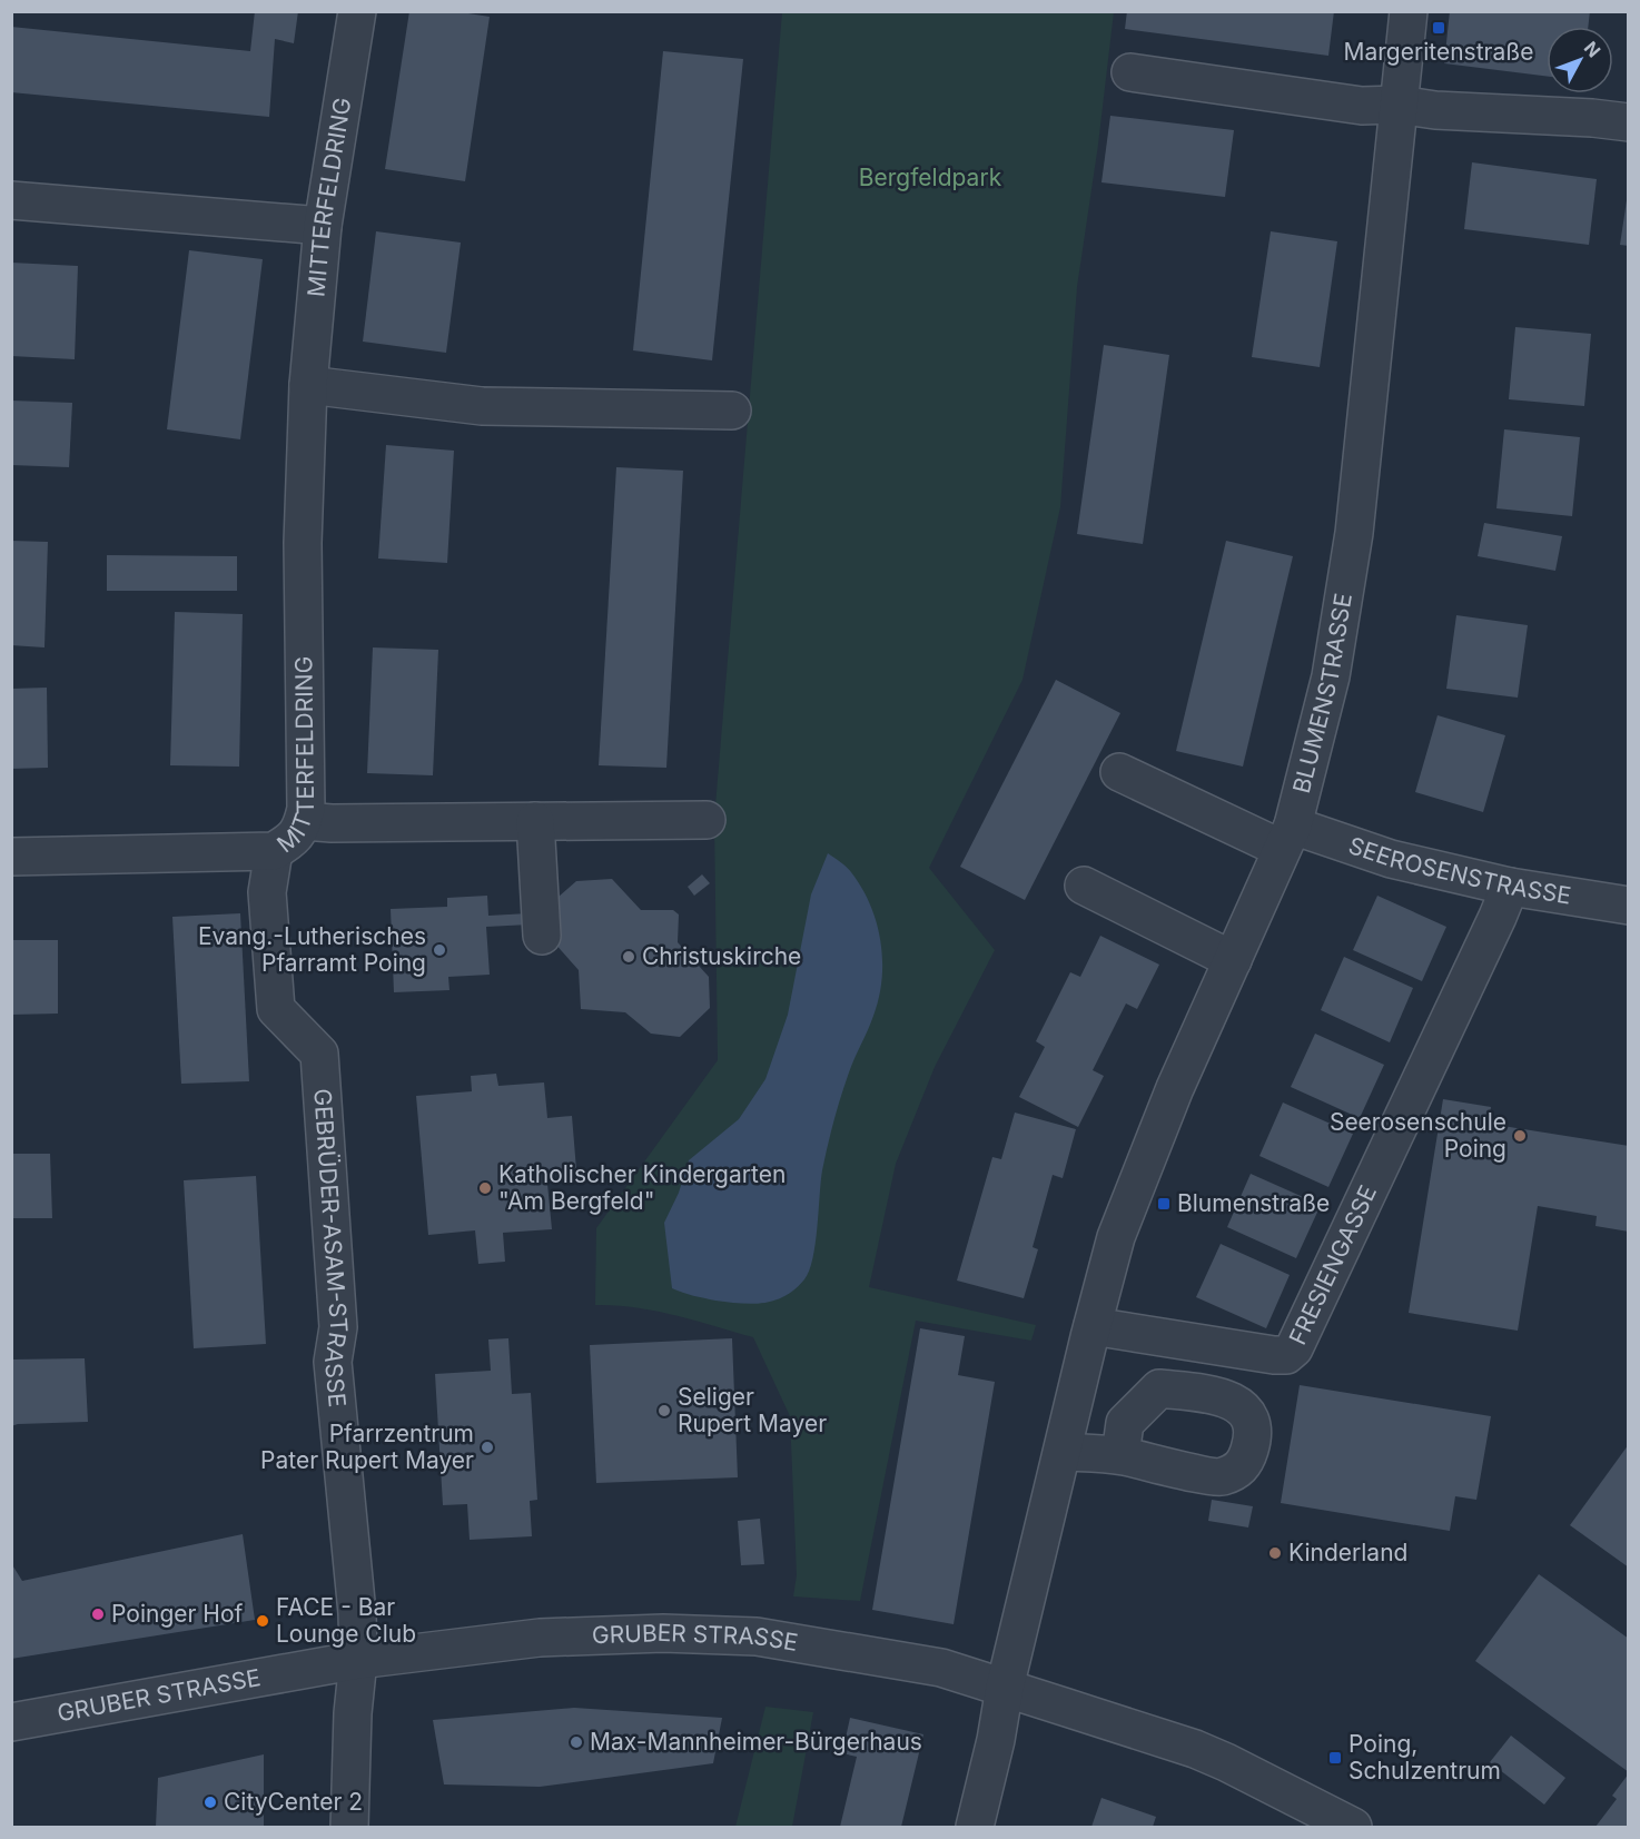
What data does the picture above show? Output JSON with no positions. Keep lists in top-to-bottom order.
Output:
{
  "streets": {
    "street": [
      "MITTERFELDRING",
      "BLUMENSTRASSE",
      "SEEROSENSTRASSE",
      "GEBRÜDER-ASAM-STRASSE",
      "FRESIENGASSE",
      "GRUBER STRASSE"
    ]
  },
  "crossings": [
    ["MITTERFELDRING", "GEBRÜDER-ASAM-STRASSE"],
    ["BLUMENSTRASSE", "SEEROSENSTRASSE"],
    ["BLUMENSTRASSE", "FRESIENGASSE"],
    ["BLUMENSTRASSE", "GRUBER STRASSE"],
    ["SEEROSENSTRASSE", "FRESIENGASSE"],
    ["GEBRÜDER-ASAM-STRASSE", "GRUBER STRASSE"]
  ],
  "parks": ["Bergfeldpark"],
  "places": {
    "transit": ["Margeritenstraße", "Blumenstraße", "Poing, Schulzentrum"],
    "other": [
      "Evang.-Lutherisches Pfarramt Poing",
      "Christuskirche",
      "Seerosenschule Poing",
      "Katholischer Kindergarten \"Am Bergfeld\"",
      "Seliger Rupert Mayer",
      "Pfarrzentrum Pater Rupert Mayer",
      "Kinderland",
      "Poinger Hof",
      "FACE - Bar Lounge Club",
      "Max-Mannheimer-Bürgerhaus",
      "CityCenter 2"
    ]
  },
  "north": "top right"
}
